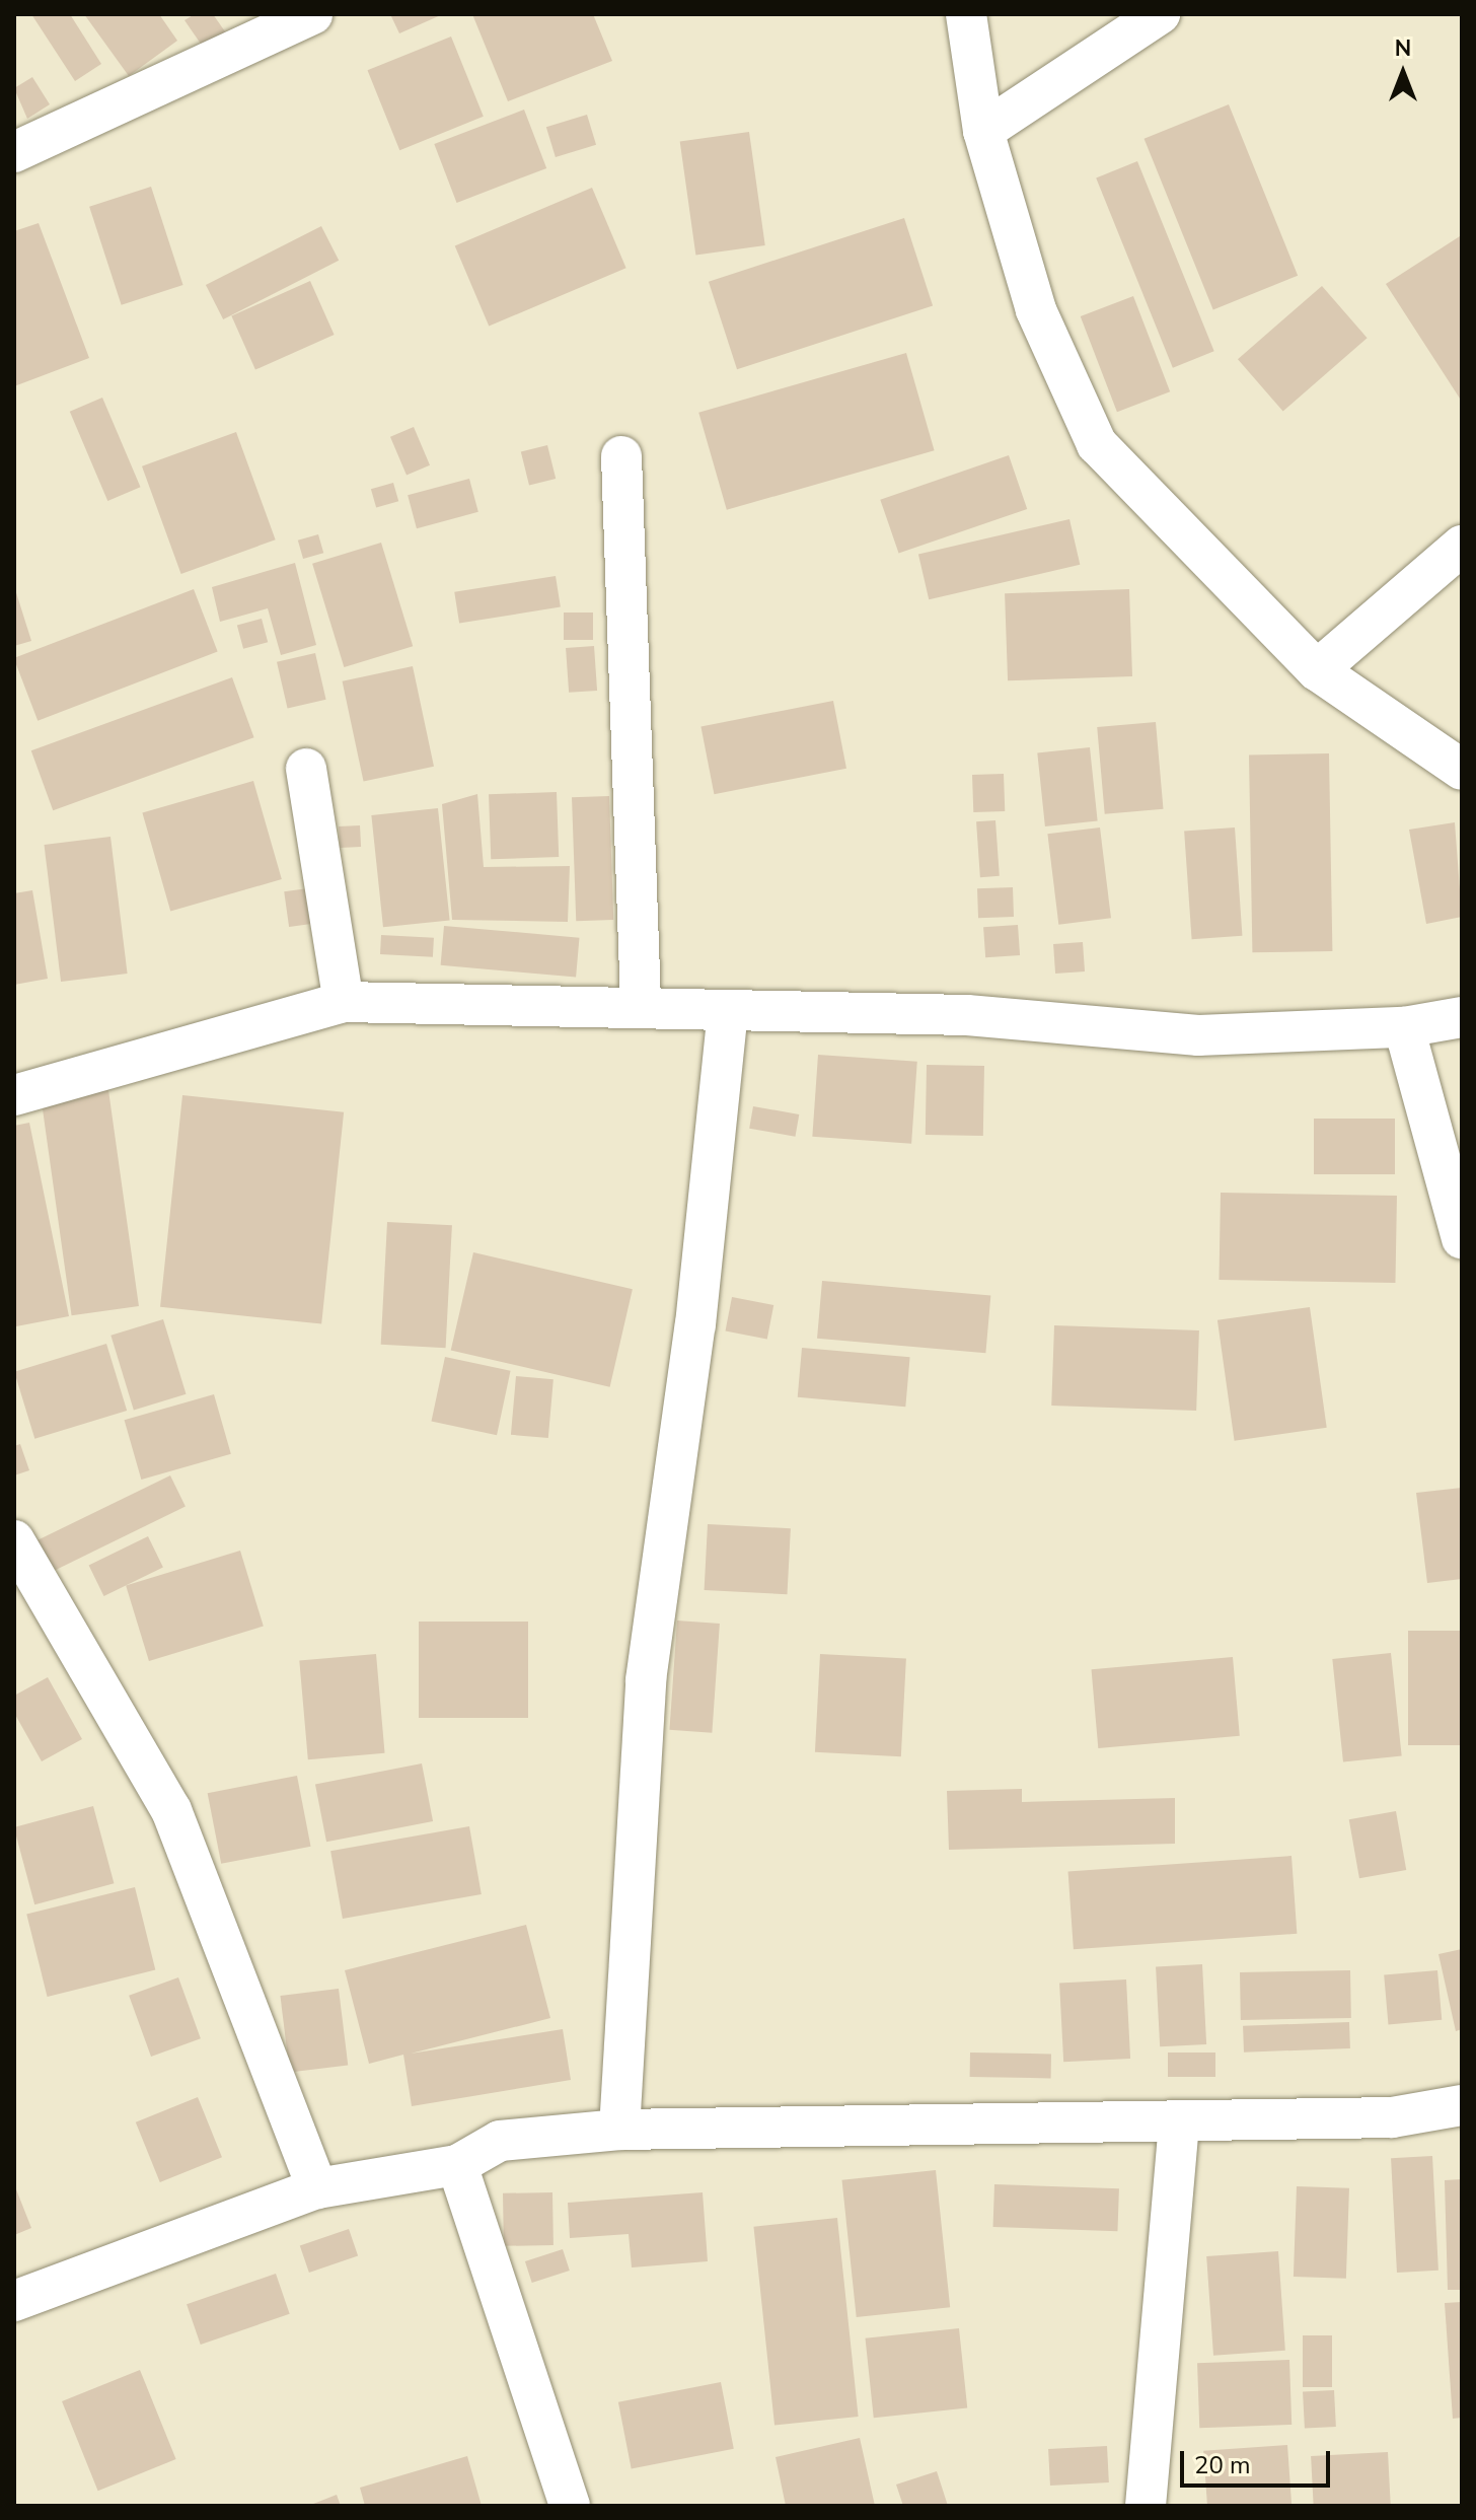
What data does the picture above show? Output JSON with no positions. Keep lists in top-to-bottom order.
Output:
{
  "scale_bar": "20 m",
  "north": "top"
}
